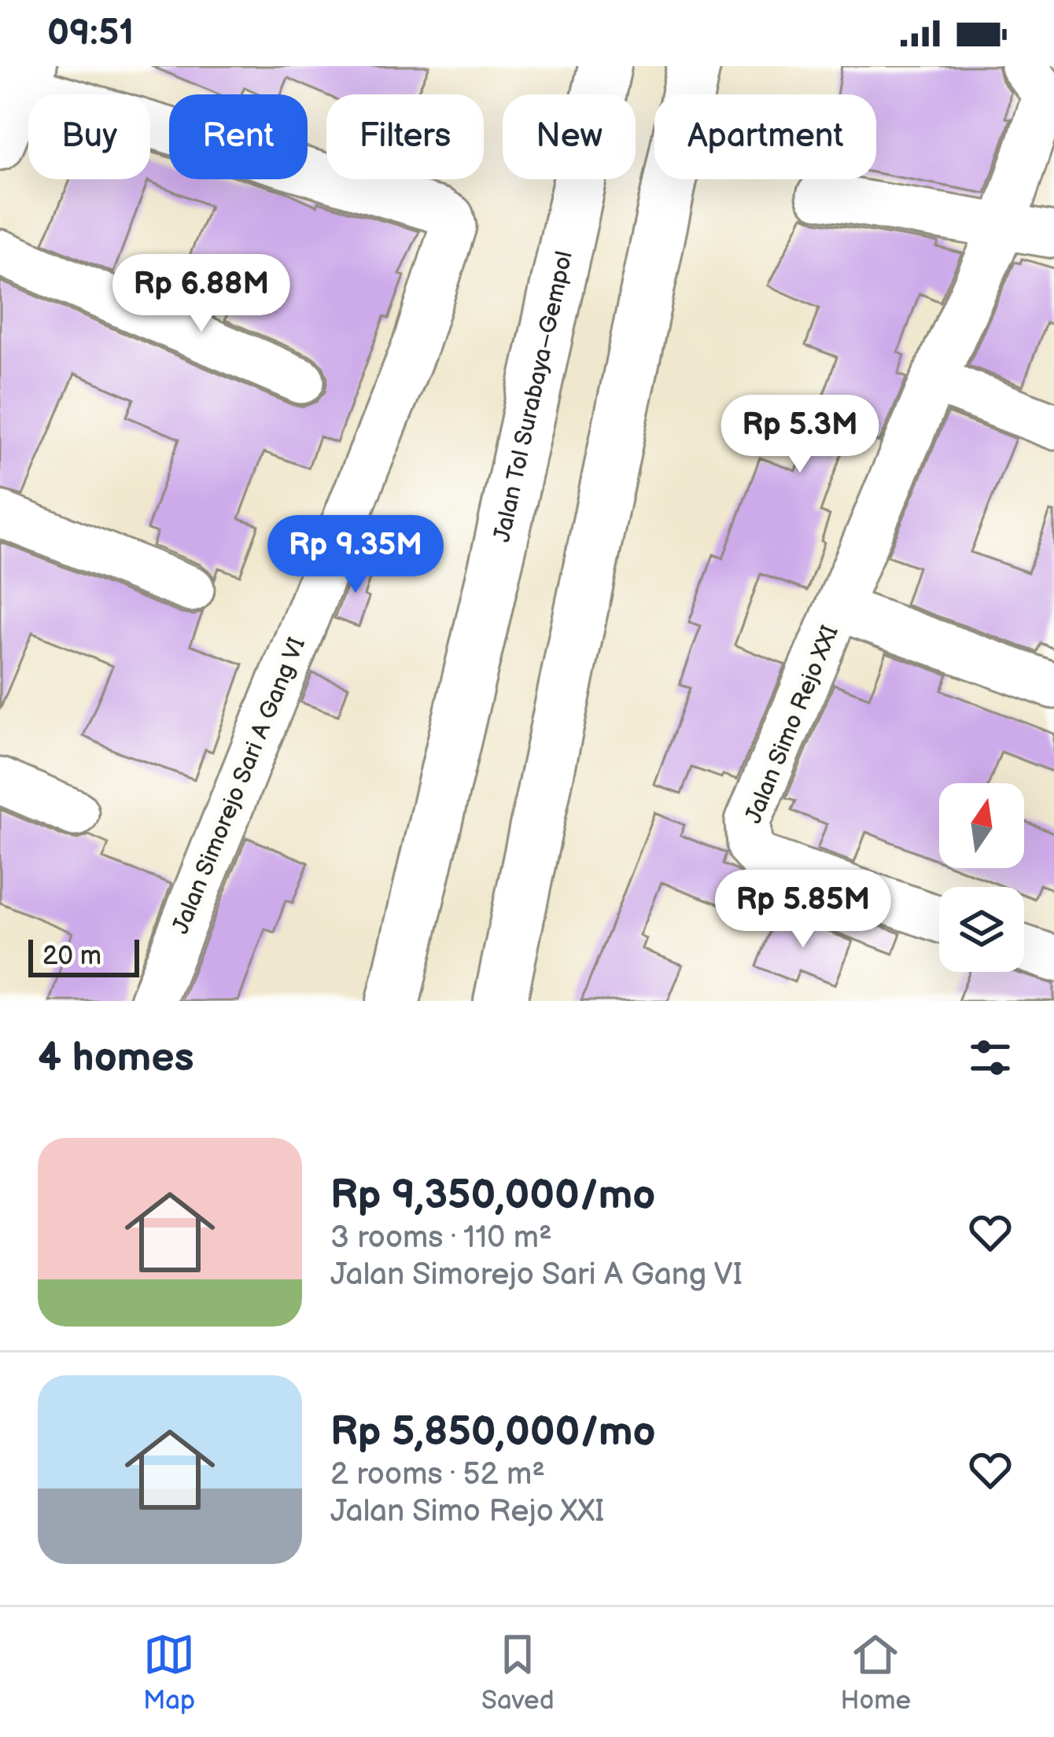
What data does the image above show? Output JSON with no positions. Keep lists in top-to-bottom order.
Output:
{
  "streets": {
    "highway": ["Jalan Tol Surabaya–Gempol"],
    "street": ["Jalan Simo Rejo XXI", "Jalan Simorejo Sari A Gang VI"]
  },
  "scale_bar": "20 m",
  "north": "top",
  "page": {
    "status": "09:51",
    "chip": [
      "Buy",
      "Rent",
      "Filters",
      "New",
      "Apartment"
    ],
    "price": [
      "Rp 6.88M",
      "Rp 5.3M",
      "Rp 9.35M",
      "Rp 5.85M"
    ],
    "scale": "20 m",
    "heading": "4 homes",
    "list": [
      {
        "name": "Rp 9,350,000/mo",
        "note": "3 rooms · 110 m² · Jalan Simorejo Sari A Gang VI"
      },
      {
        "name": "Rp 5,850,000/mo",
        "note": "2 rooms · 52 m² · Jalan Simo Rejo XXI"
      }
    ],
    "tabs": ["Map", "Saved", "Home"]
  }
}
